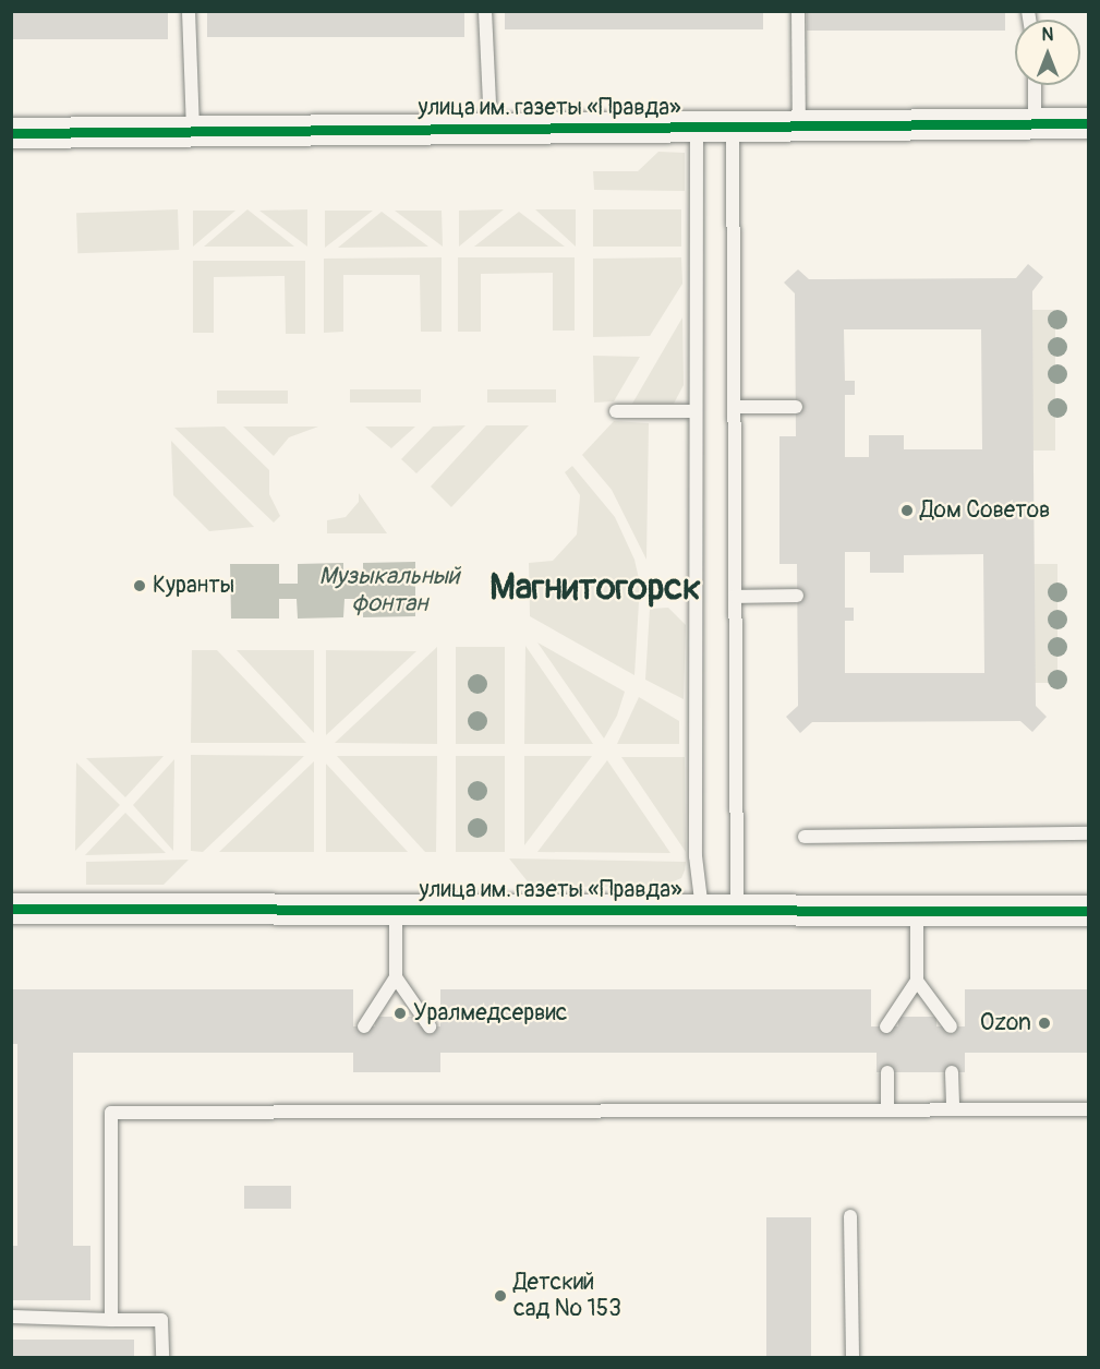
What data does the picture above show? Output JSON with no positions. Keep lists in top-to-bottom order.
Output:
{
  "streets": {
    "street": ["улица им. газеты «Правда»"]
  },
  "districts": ["Магнитогорск"],
  "water": ["Музыкальный фонтан"],
  "places": [
    "Дом Советов",
    "Куранты",
    "Уралмедсервис",
    "Ozon",
    "Детский сад № 153"
  ],
  "north": "top"
}
